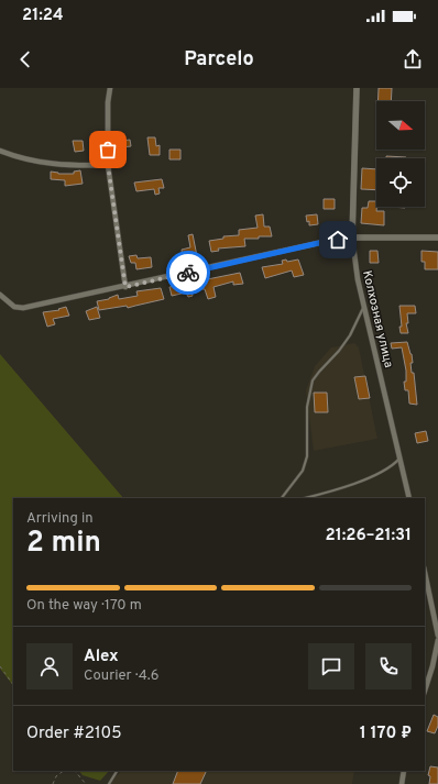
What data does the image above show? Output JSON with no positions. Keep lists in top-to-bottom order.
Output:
{
  "streets": {
    "street": ["Колхозная улица"]
  },
  "north": "right",
  "page": {
    "status": "21:24",
    "header": "Parcelo",
    "heading": ["2 min", "Arriving in", "21:26–21:31"],
    "panel": [
      "Alex",
      "Courier · 4.6",
      "Order #2105",
      "1 170 ₽"
    ],
    "bar": "On the way · 170 m"
  }
}
